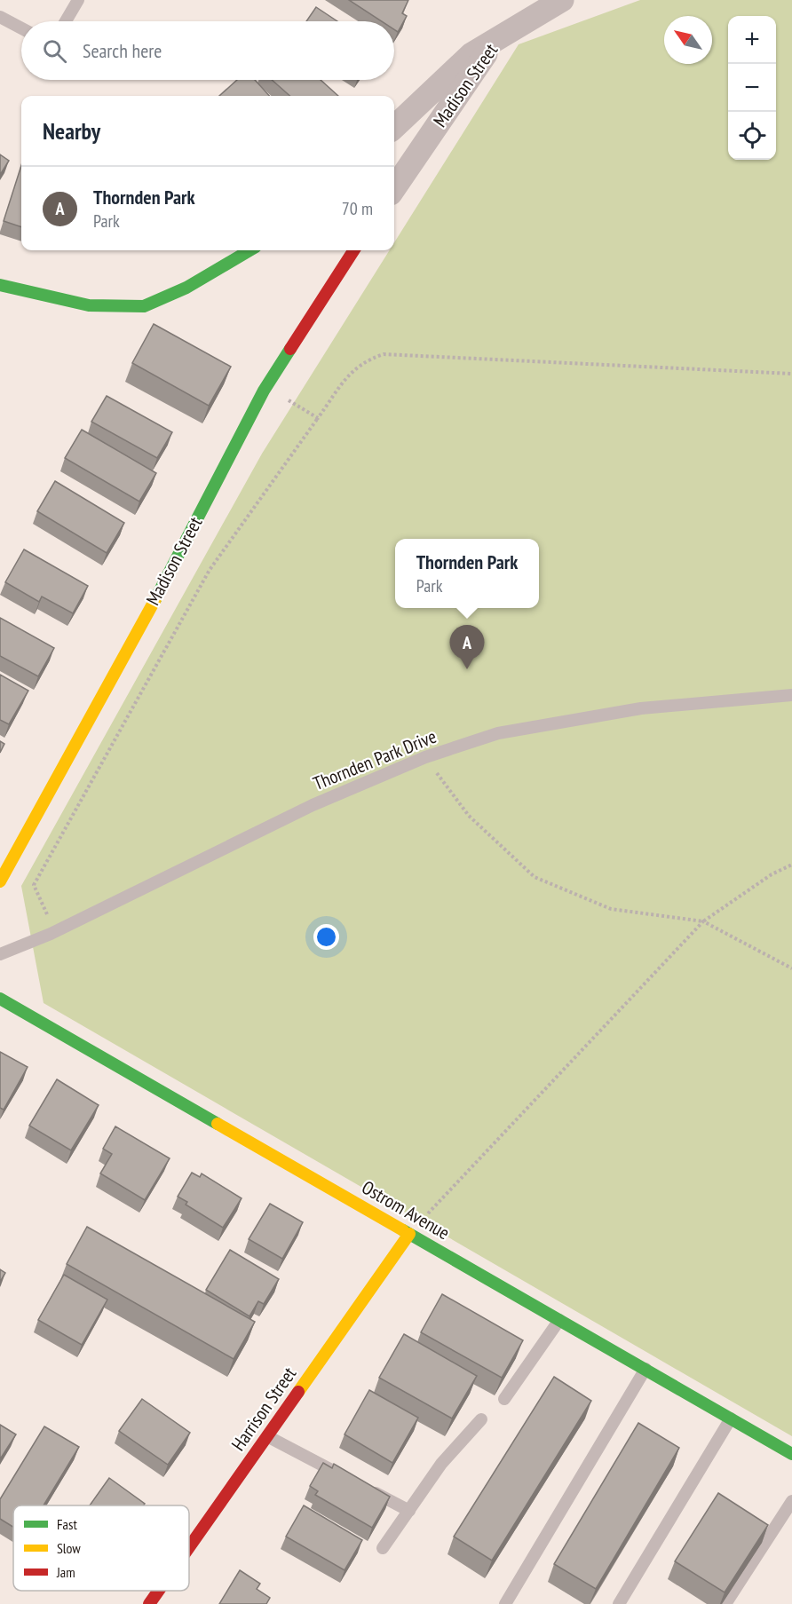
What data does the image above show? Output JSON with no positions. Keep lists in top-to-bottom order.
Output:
{
  "streets": {
    "street": ["Madison Street", "Ostrom Avenue", "Harrison Street"],
    "lane": ["Thornden Park Drive"]
  },
  "crossings": [
    ["Ostrom Avenue", "Harrison Street"]
  ],
  "legend": ["Fast", "Slow", "Jam"],
  "north": "top left",
  "page": {
    "map_buttons": ["+", "−"],
    "search": "Search here",
    "heading": "Nearby",
    "list": [
      {
        "mark": "A",
        "name": "Thornden Park",
        "note": "Park",
        "value": "70 m"
      }
    ],
    "popup": ["Thornden Park", "Park"],
    "pins": "A"
  }
}
